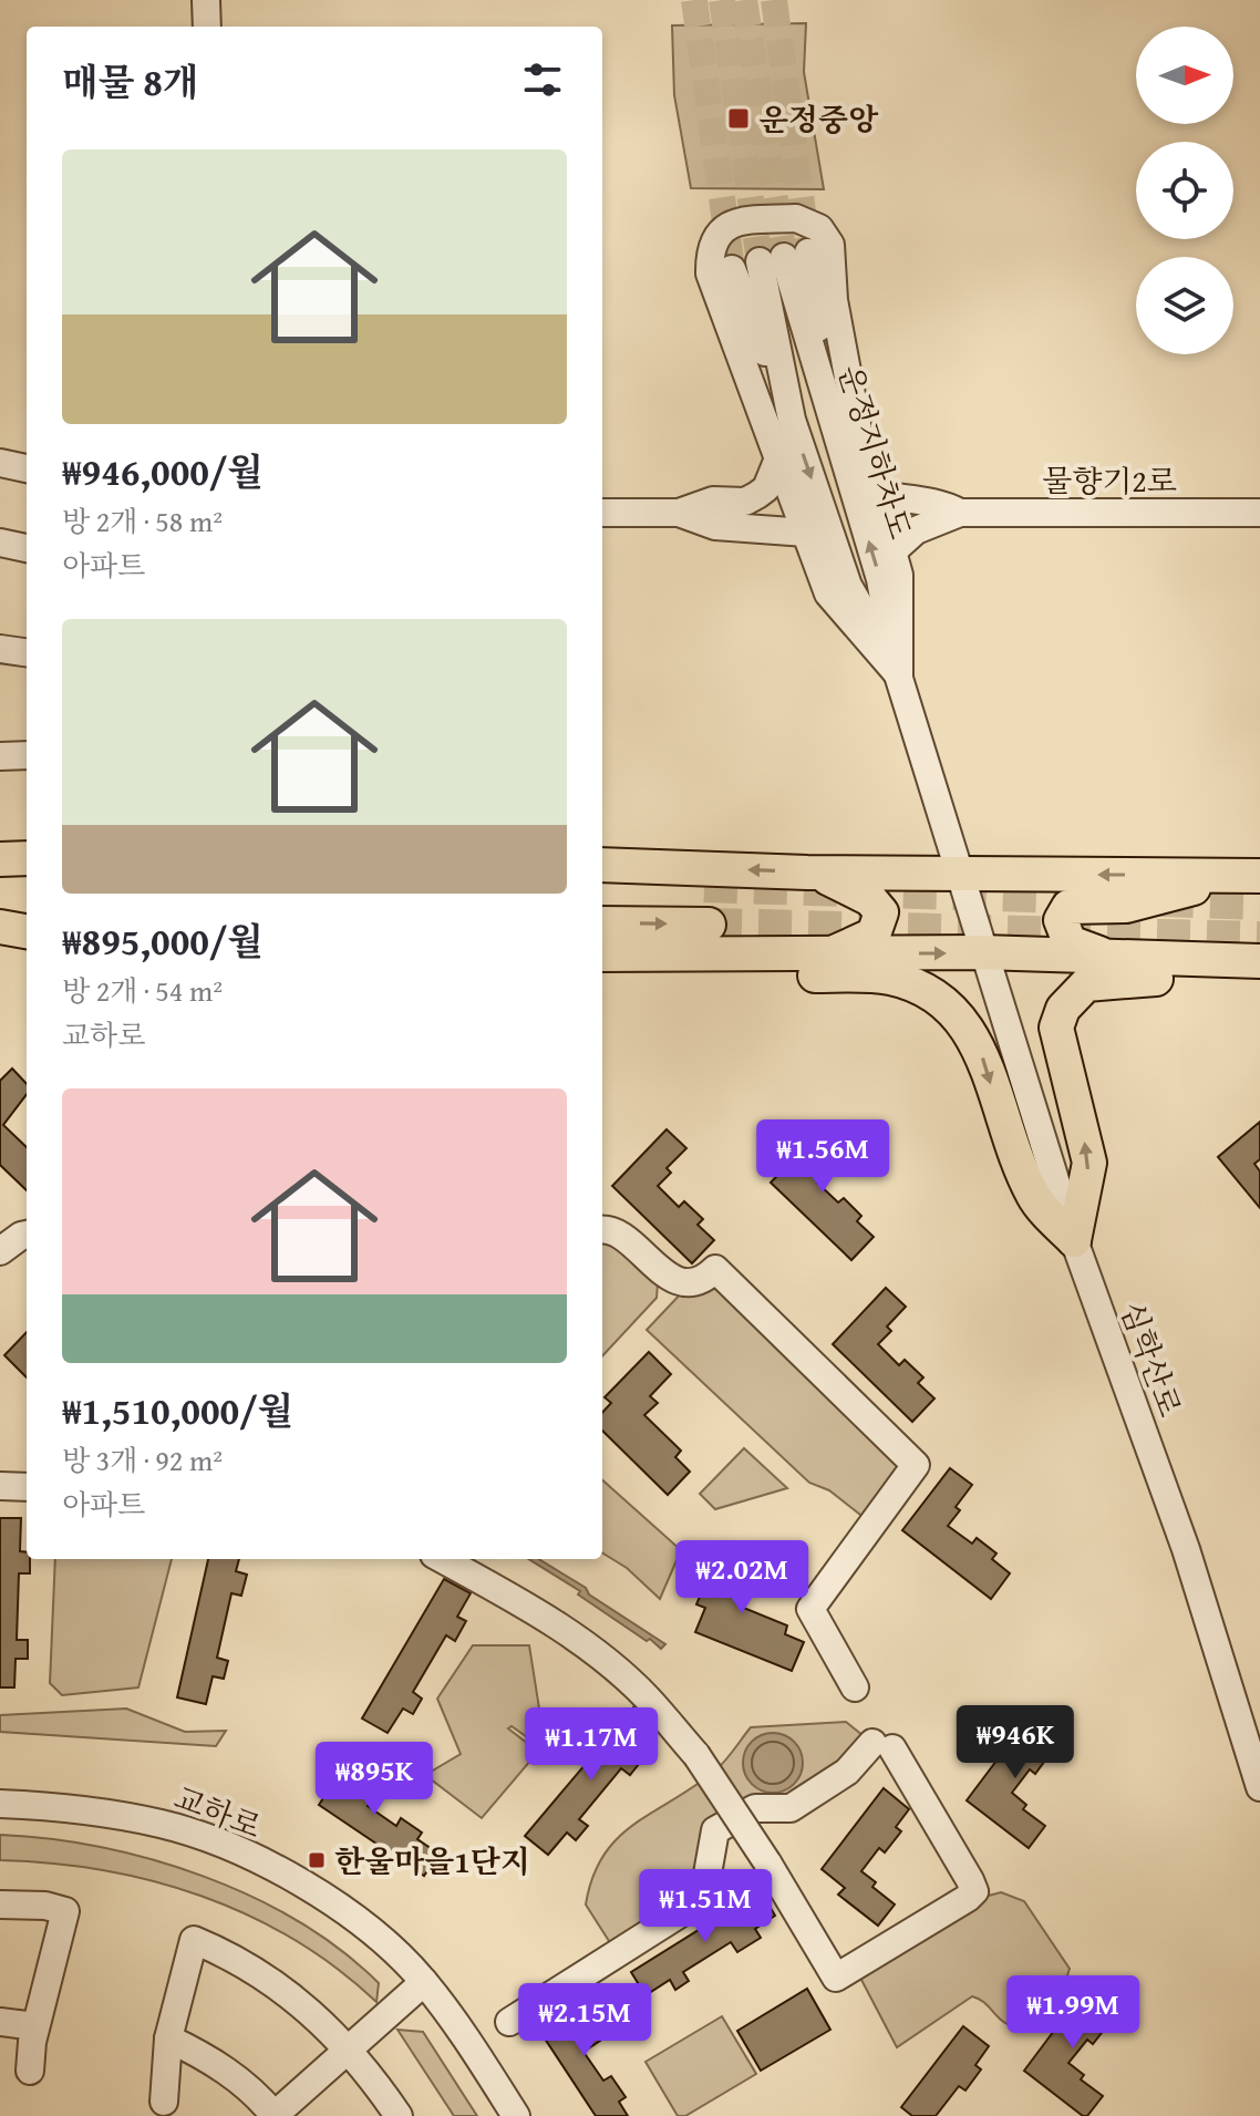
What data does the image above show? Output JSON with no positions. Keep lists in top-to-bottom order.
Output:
{
  "streets": {
    "street": [
      "운정지하차도",
      "물향기2로",
      "심학산로",
      "교하로"
    ]
  },
  "crossings": [
    ["운정지하차도", "심학산로"]
  ],
  "places": {
    "transit": ["운정중앙", "한울마을1단지"]
  },
  "north": "right",
  "page": {
    "heading": "매물 8개",
    "list": [
      {
        "name": "₩946,000/월",
        "note": "방 2개 · 58 m² · 아파트"
      },
      {
        "name": "₩895,000/월",
        "note": "방 2개 · 54 m² · 교하로"
      },
      {
        "name": "₩1,510,000/월",
        "note": "방 3개 · 92 m² · 아파트"
      }
    ],
    "price": [
      "₩1.56M",
      "₩2.02M",
      "₩946K",
      "₩1.17M",
      "₩895K",
      "₩1.51M",
      "₩1.99M",
      "₩2.15M"
    ]
  }
}
